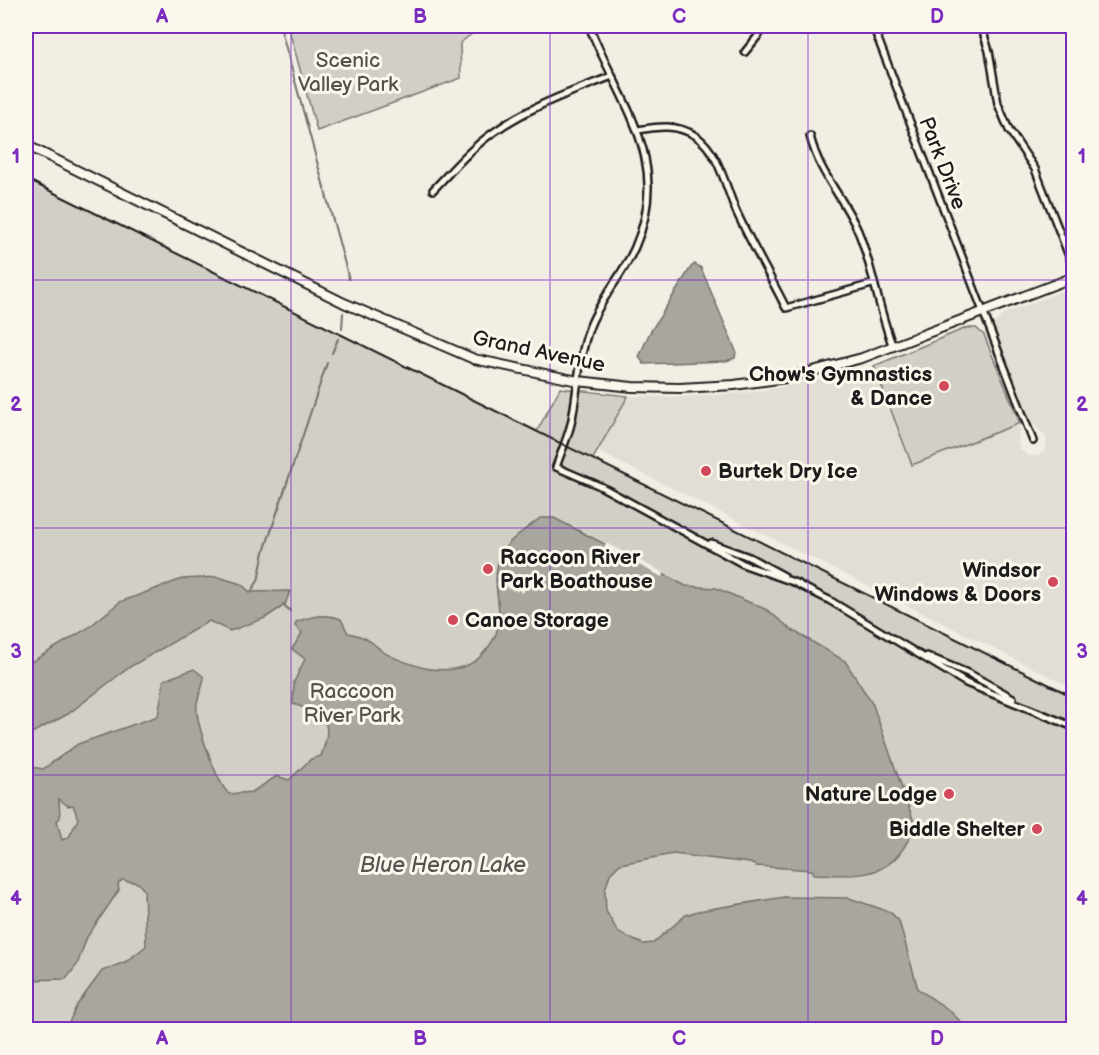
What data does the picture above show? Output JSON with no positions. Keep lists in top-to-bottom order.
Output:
{
  "streets": {
    "main road": ["Grand Avenue"],
    "street": ["Park Drive"]
  },
  "crossings": [
    ["Park Drive", "Grand Avenue"]
  ],
  "water": ["Blue Heron Lake"],
  "parks": ["Scenic Valley Park", "Raccoon River Park"],
  "places": [
    "Chow's Gymnastics & Dance",
    "Burtek Dry Ice",
    "Raccoon River Park Boathouse",
    "Windsor Windows & Doors",
    "Canoe Storage",
    "Nature Lodge",
    "Biddle Shelter"
  ],
  "grid": {
    "columns": [
      "A",
      "B",
      "C",
      "D"
    ],
    "rows": [
      "1",
      "2",
      "3",
      "4"
    ]
  }
}
